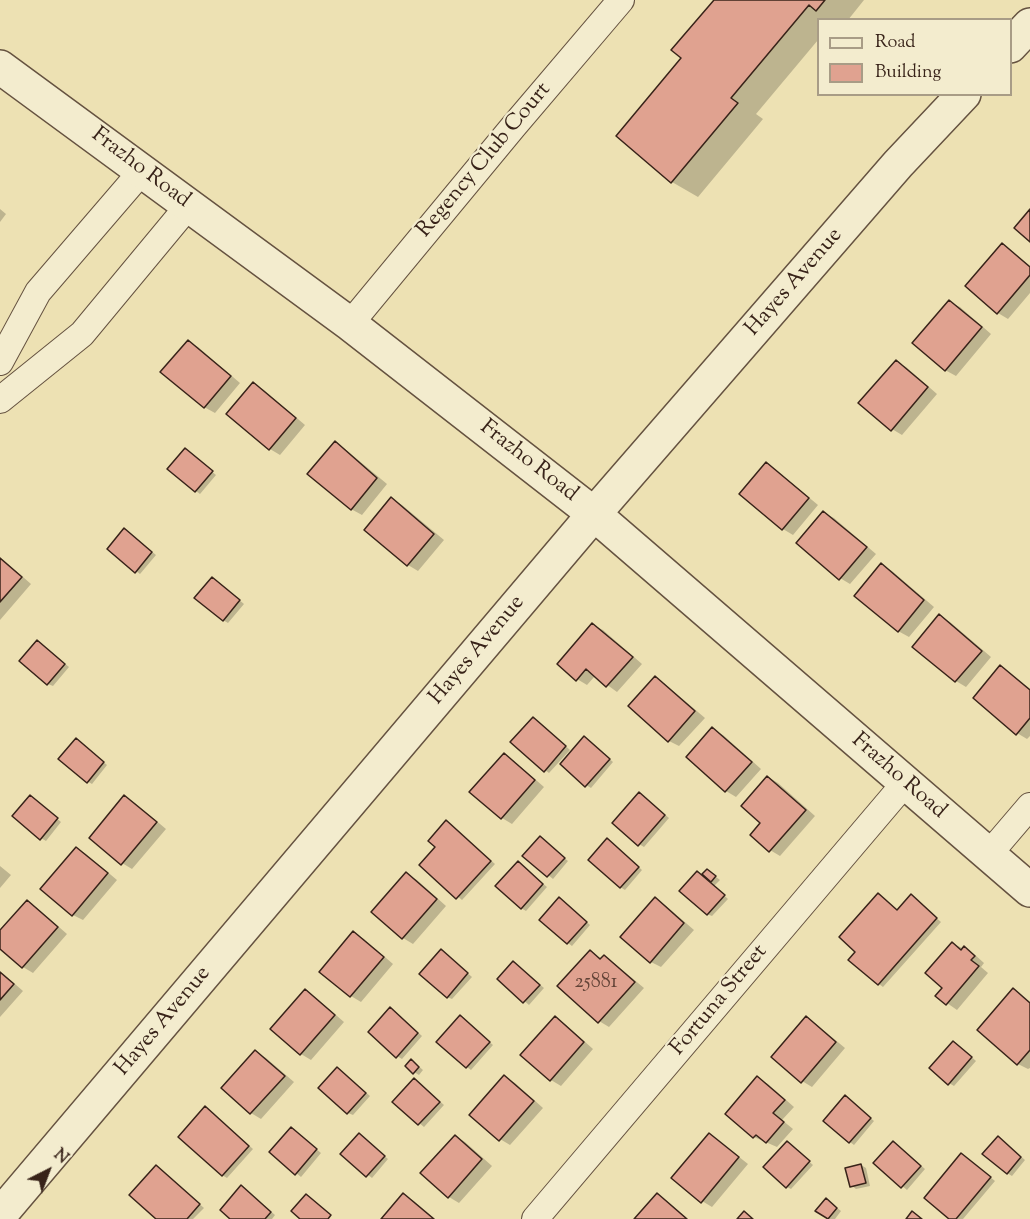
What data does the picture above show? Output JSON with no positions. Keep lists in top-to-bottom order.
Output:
{
  "streets": {
    "street": [
      "Regency Club Court",
      "Frazho Road",
      "Hayes Avenue",
      "Fortuna Street"
    ]
  },
  "crossings": [
    ["Regency Club Court", "Frazho Road"],
    ["Frazho Road", "Hayes Avenue"],
    ["Frazho Road", "Fortuna Street"]
  ],
  "house_numbers": ["25881"],
  "legend": ["Road", "Building"],
  "north": "top right"
}
